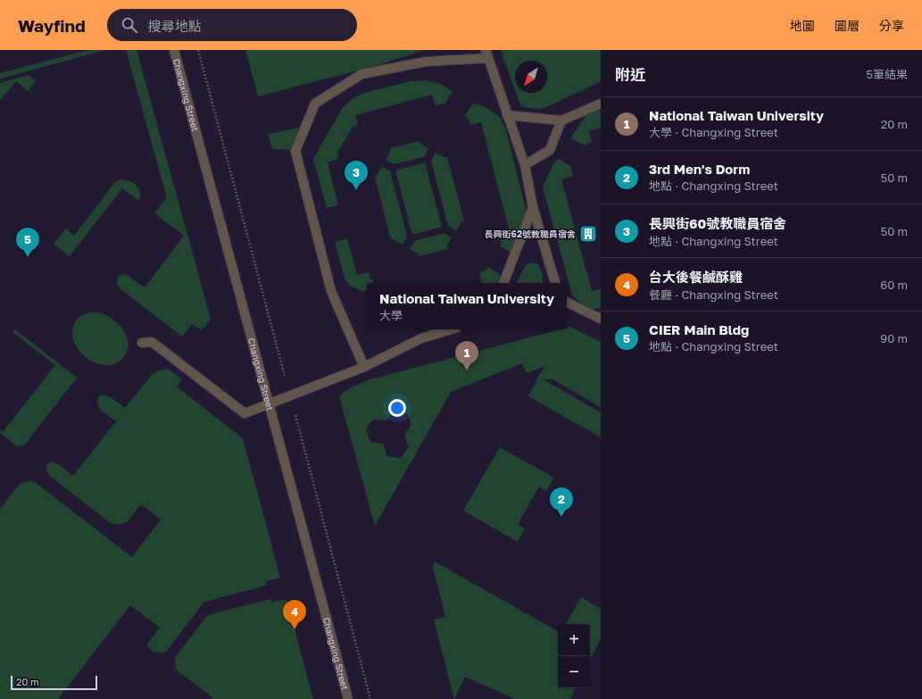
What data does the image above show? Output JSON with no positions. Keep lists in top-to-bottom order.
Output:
{
  "streets": {
    "street": ["Changxing Street"]
  },
  "places": {
    "building": ["長興街62號教職員宿舍"]
  },
  "scale_bar": "20 m",
  "north": "bottom left",
  "page": {
    "header": "Wayfind",
    "search": "搜尋地點",
    "nav": ["地圖", "圖層", "分享"],
    "heading": ["附近", "5筆結果"],
    "list": [
      {
        "mark": "1",
        "name": "National Taiwan University",
        "note": "大學 · Changxing Street",
        "value": "20 m"
      },
      {
        "mark": "2",
        "name": "3rd Men's Dorm",
        "note": "地點 · Changxing Street",
        "value": "50 m"
      },
      {
        "mark": "3",
        "name": "長興街60號教職員宿舍",
        "note": "地點 · Changxing Street",
        "value": "50 m"
      },
      {
        "mark": "4",
        "name": "台大後餐鹹酥雞",
        "note": "餐廳 · Changxing Street",
        "value": "60 m"
      },
      {
        "mark": "5",
        "name": "CIER Main Bldg",
        "note": "地點 · Changxing Street",
        "value": "90 m"
      }
    ],
    "pins": [
      "3",
      "5",
      "1",
      "2",
      "4"
    ],
    "popup": ["National Taiwan University", "大學"],
    "map_buttons": ["+", "−"],
    "scale": "20 m"
  }
}
